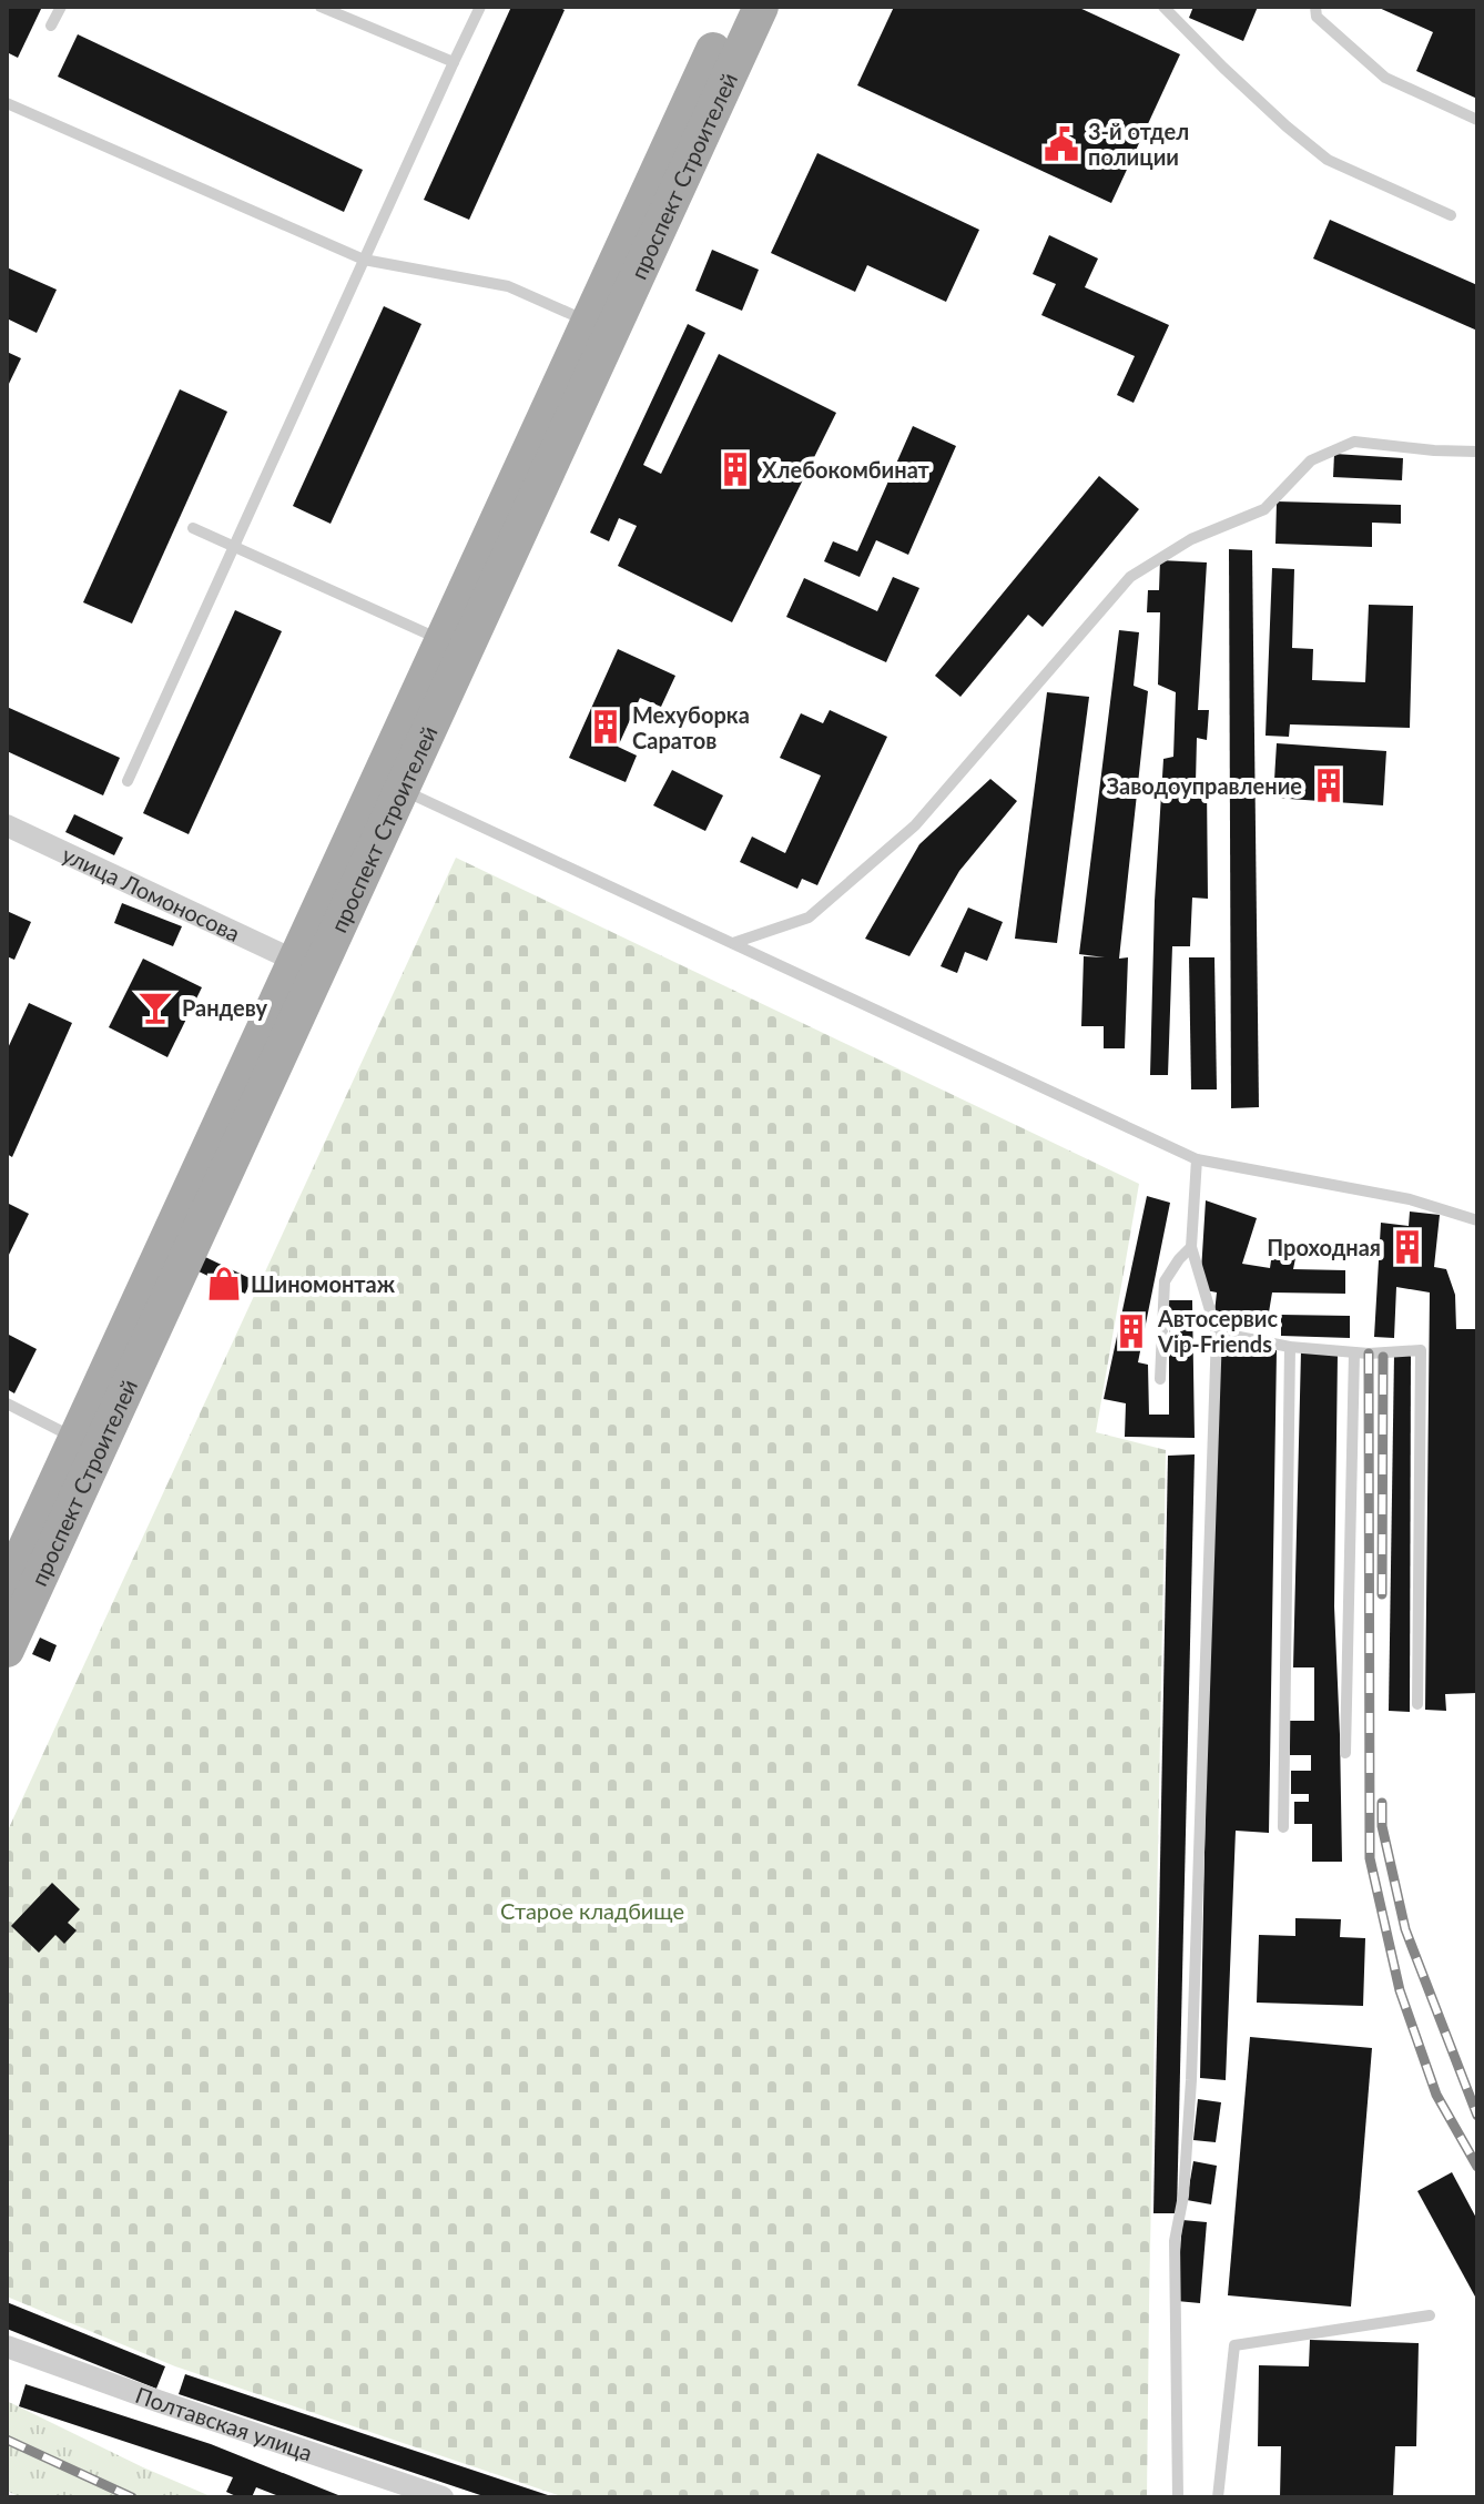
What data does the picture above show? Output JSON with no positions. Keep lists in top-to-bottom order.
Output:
{
  "streets": {
    "main road": ["проспект Строителей"],
    "street": ["улица Ломоносова", "Полтавская улица"]
  },
  "crossings": [
    ["проспект Строителей", "улица Ломоносова"]
  ],
  "parks": ["Старое кладбище"],
  "places": {
    "public building": ["3-й отдел полиции"],
    "building": [
      "Хлебокомбинат",
      "Мехуборка Саратов",
      "Заводоуправление",
      "Проходная",
      "Автосервис Vip-Friends"
    ],
    "bar": ["Рандеву"],
    "shop": ["Шиномонтаж"]
  }
}
